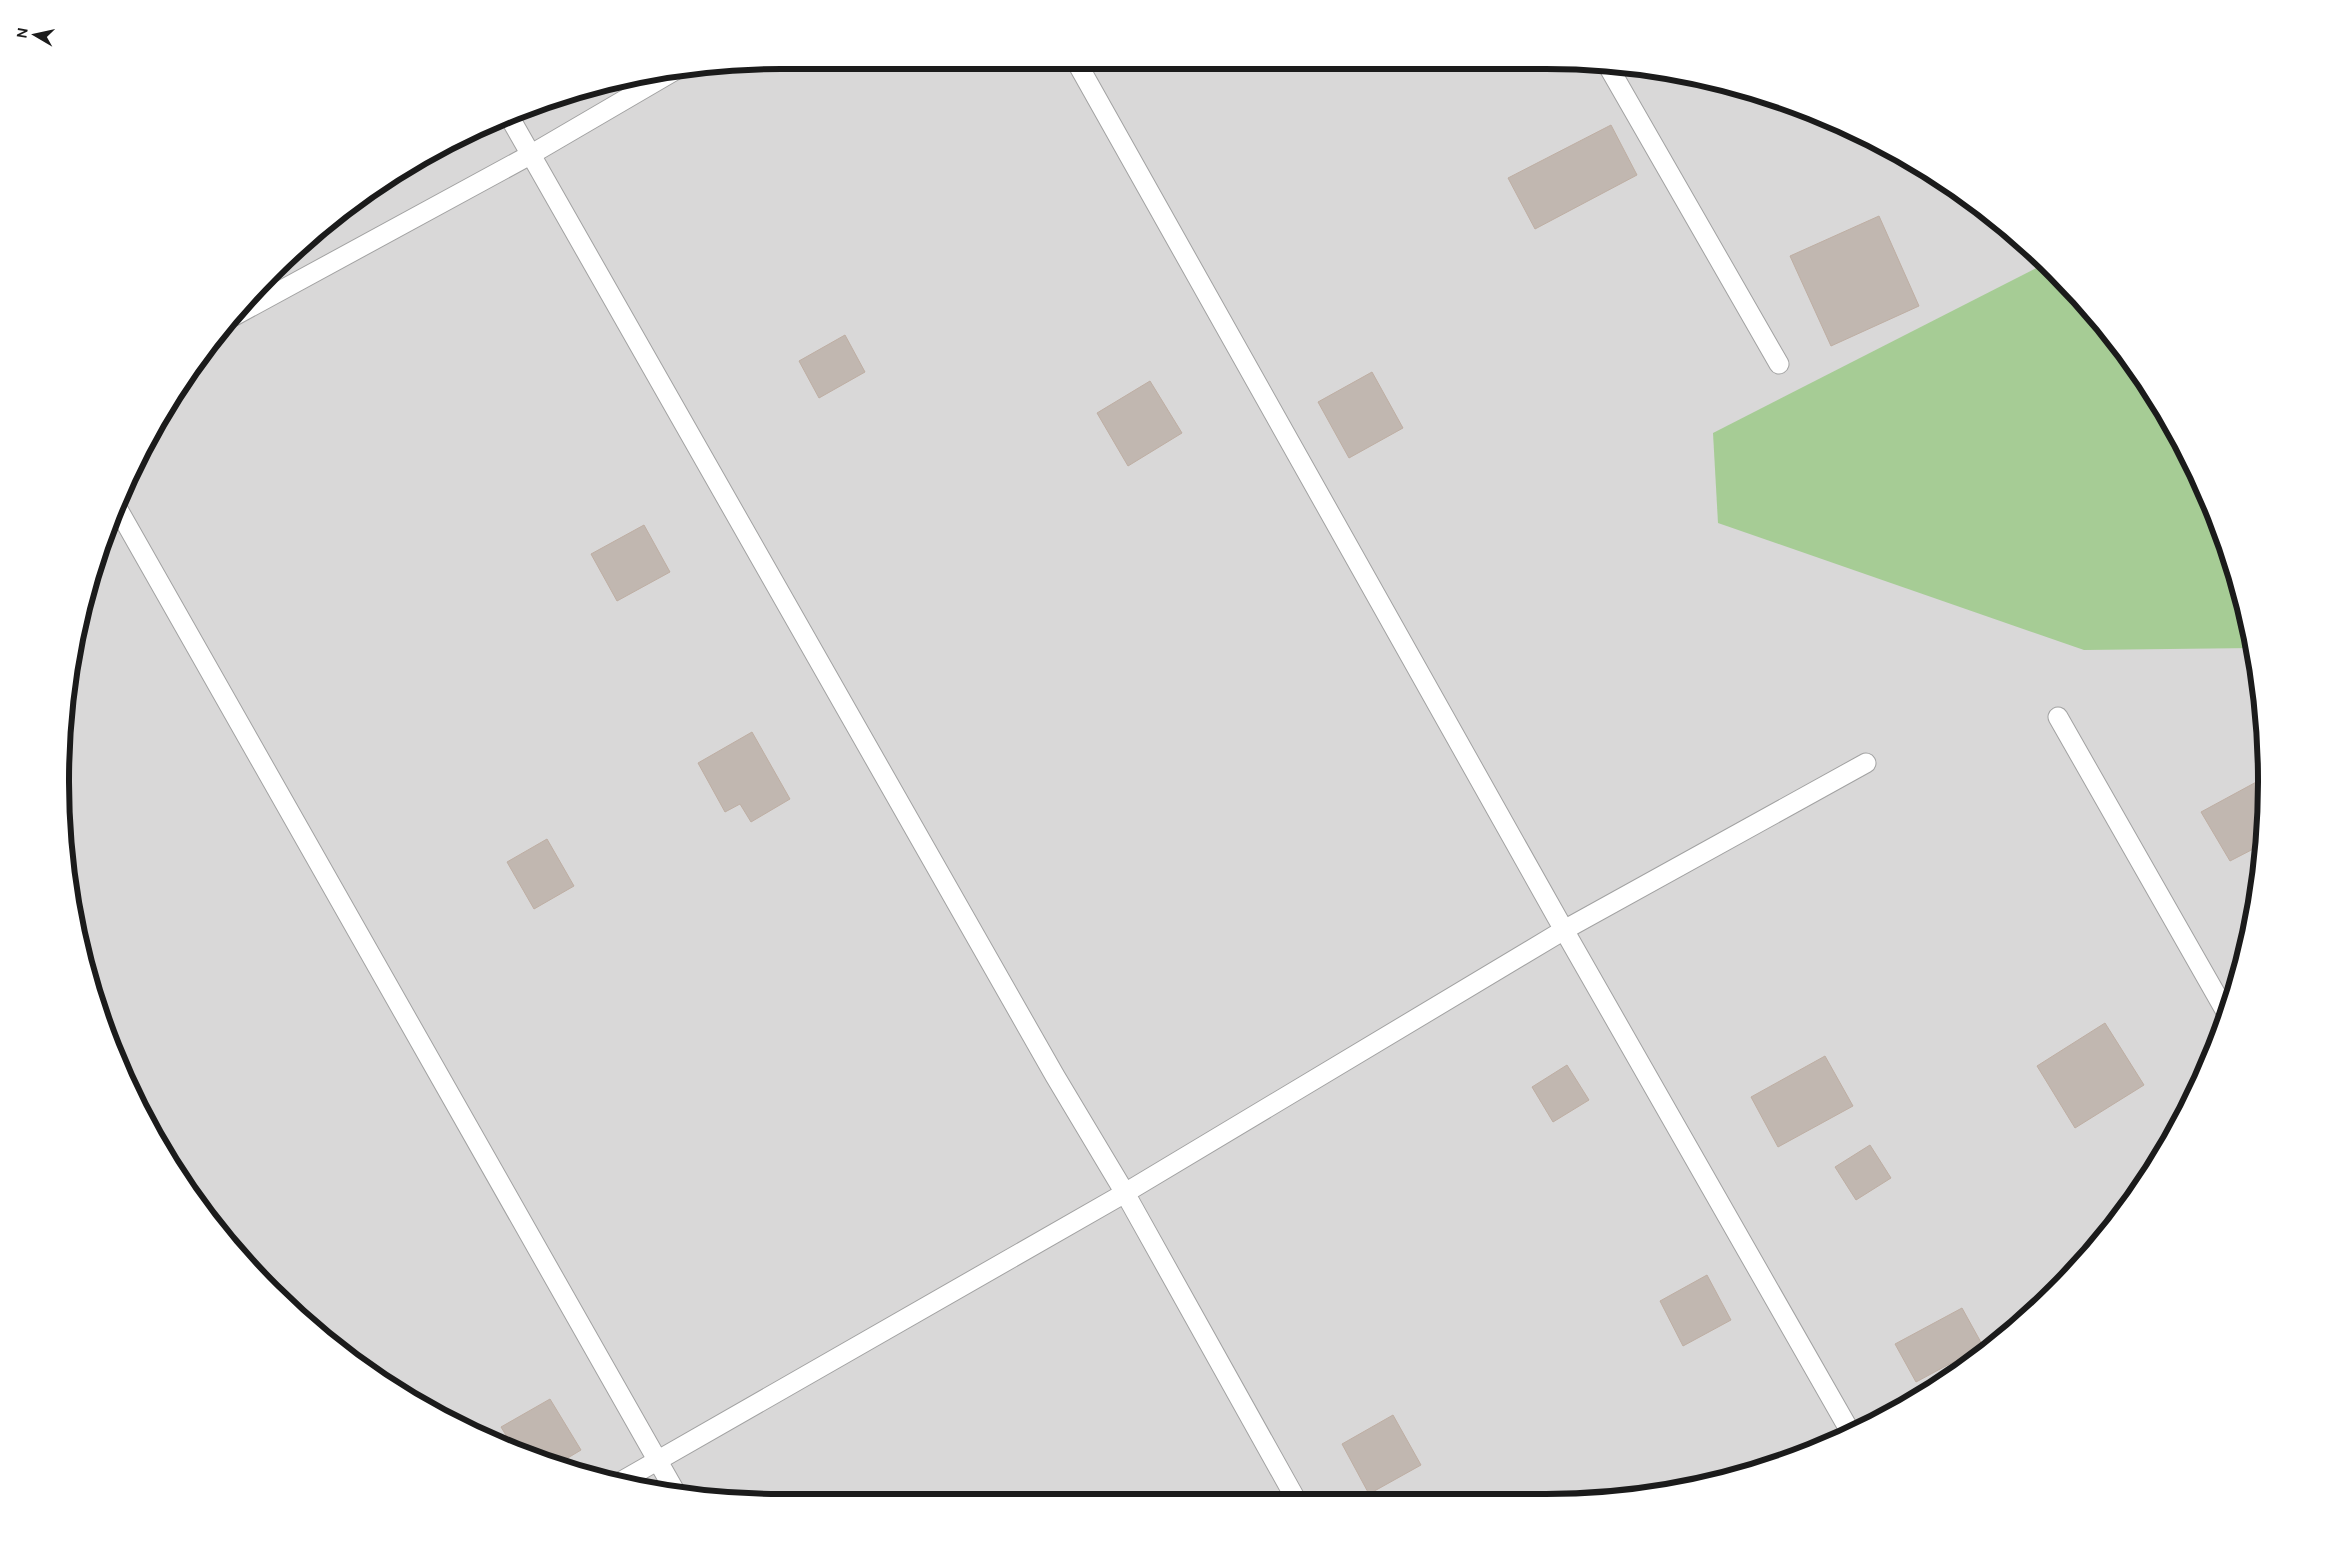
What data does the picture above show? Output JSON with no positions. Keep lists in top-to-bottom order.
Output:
{
  "north": "left"
}
